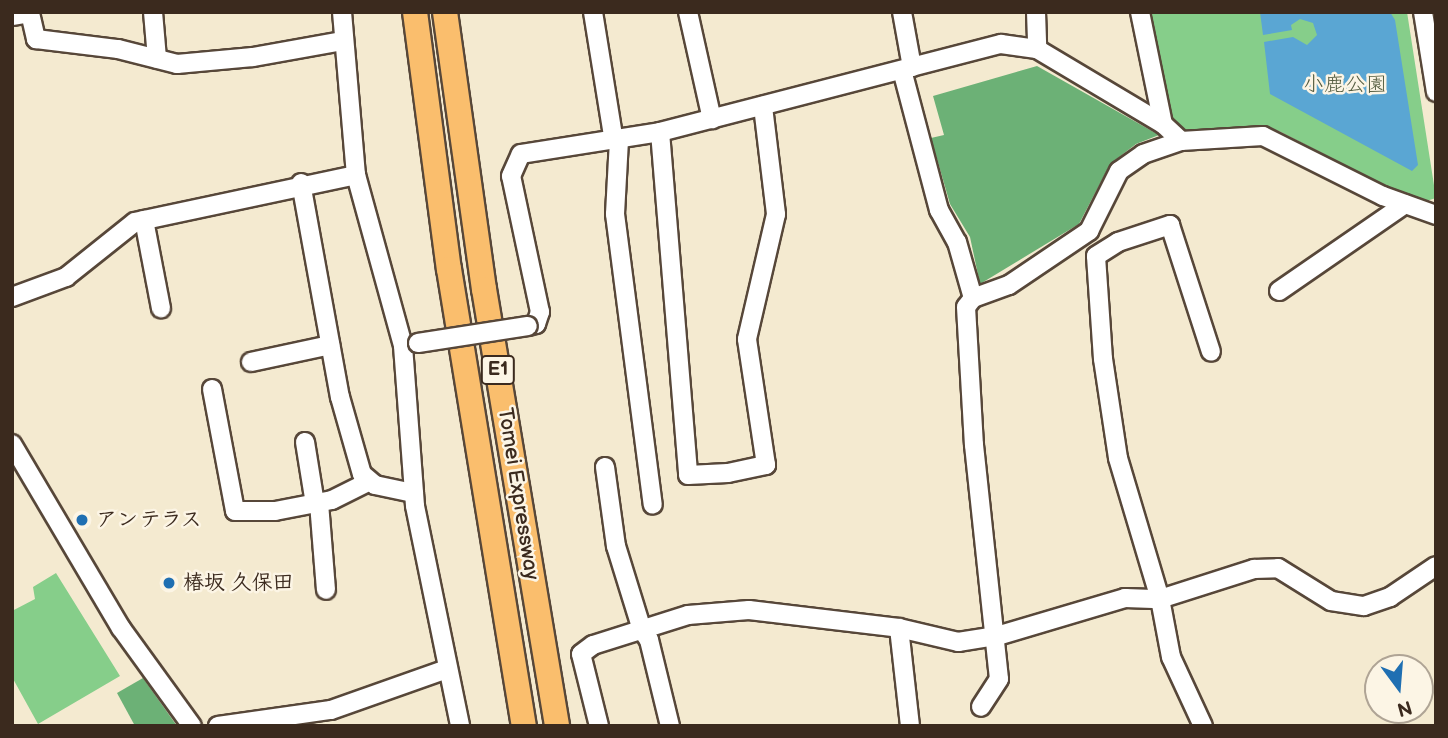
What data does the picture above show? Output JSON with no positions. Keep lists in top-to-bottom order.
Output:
{
  "streets": {
    "highway": ["E1", "Tomei Expressway"]
  },
  "parks": ["小鹿公園"],
  "places": ["アンテラス", "椿坂 久保田"],
  "north": "bottom"
}
